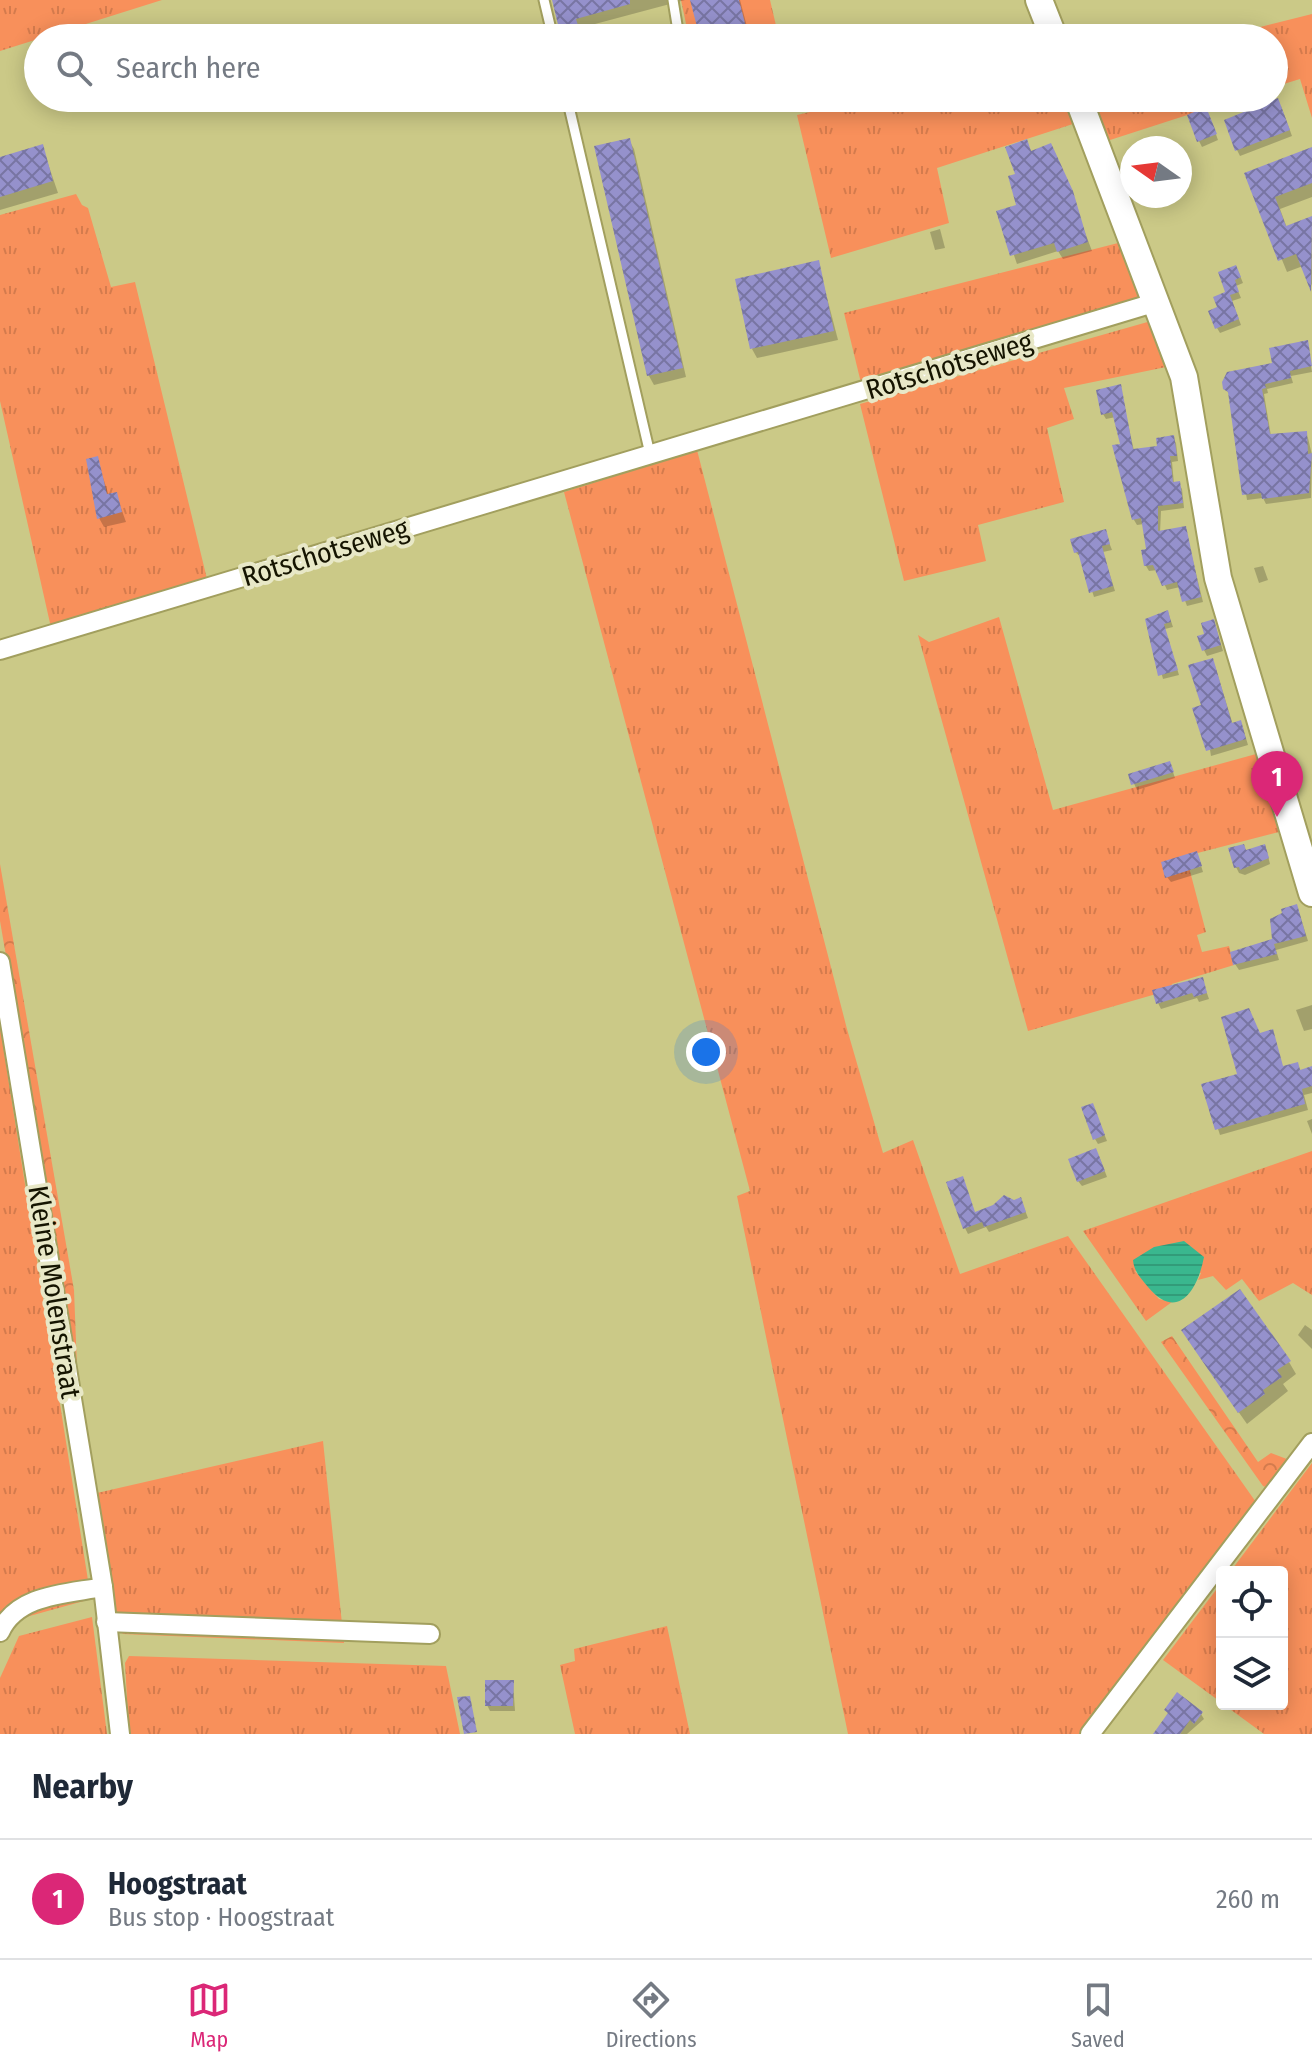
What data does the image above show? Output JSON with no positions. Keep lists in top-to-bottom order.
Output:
{
  "streets": {
    "street": ["Rotschotseweg", "Kleine Molenstraat"]
  },
  "north": "left",
  "page": {
    "search": "Search here",
    "pins": "1",
    "heading": "Nearby",
    "list": [
      {
        "mark": "1",
        "name": "Hoogstraat",
        "note": "Bus stop · Hoogstraat",
        "value": "260 m"
      }
    ],
    "nav": ["Map", "Directions", "Saved"]
  }
}
